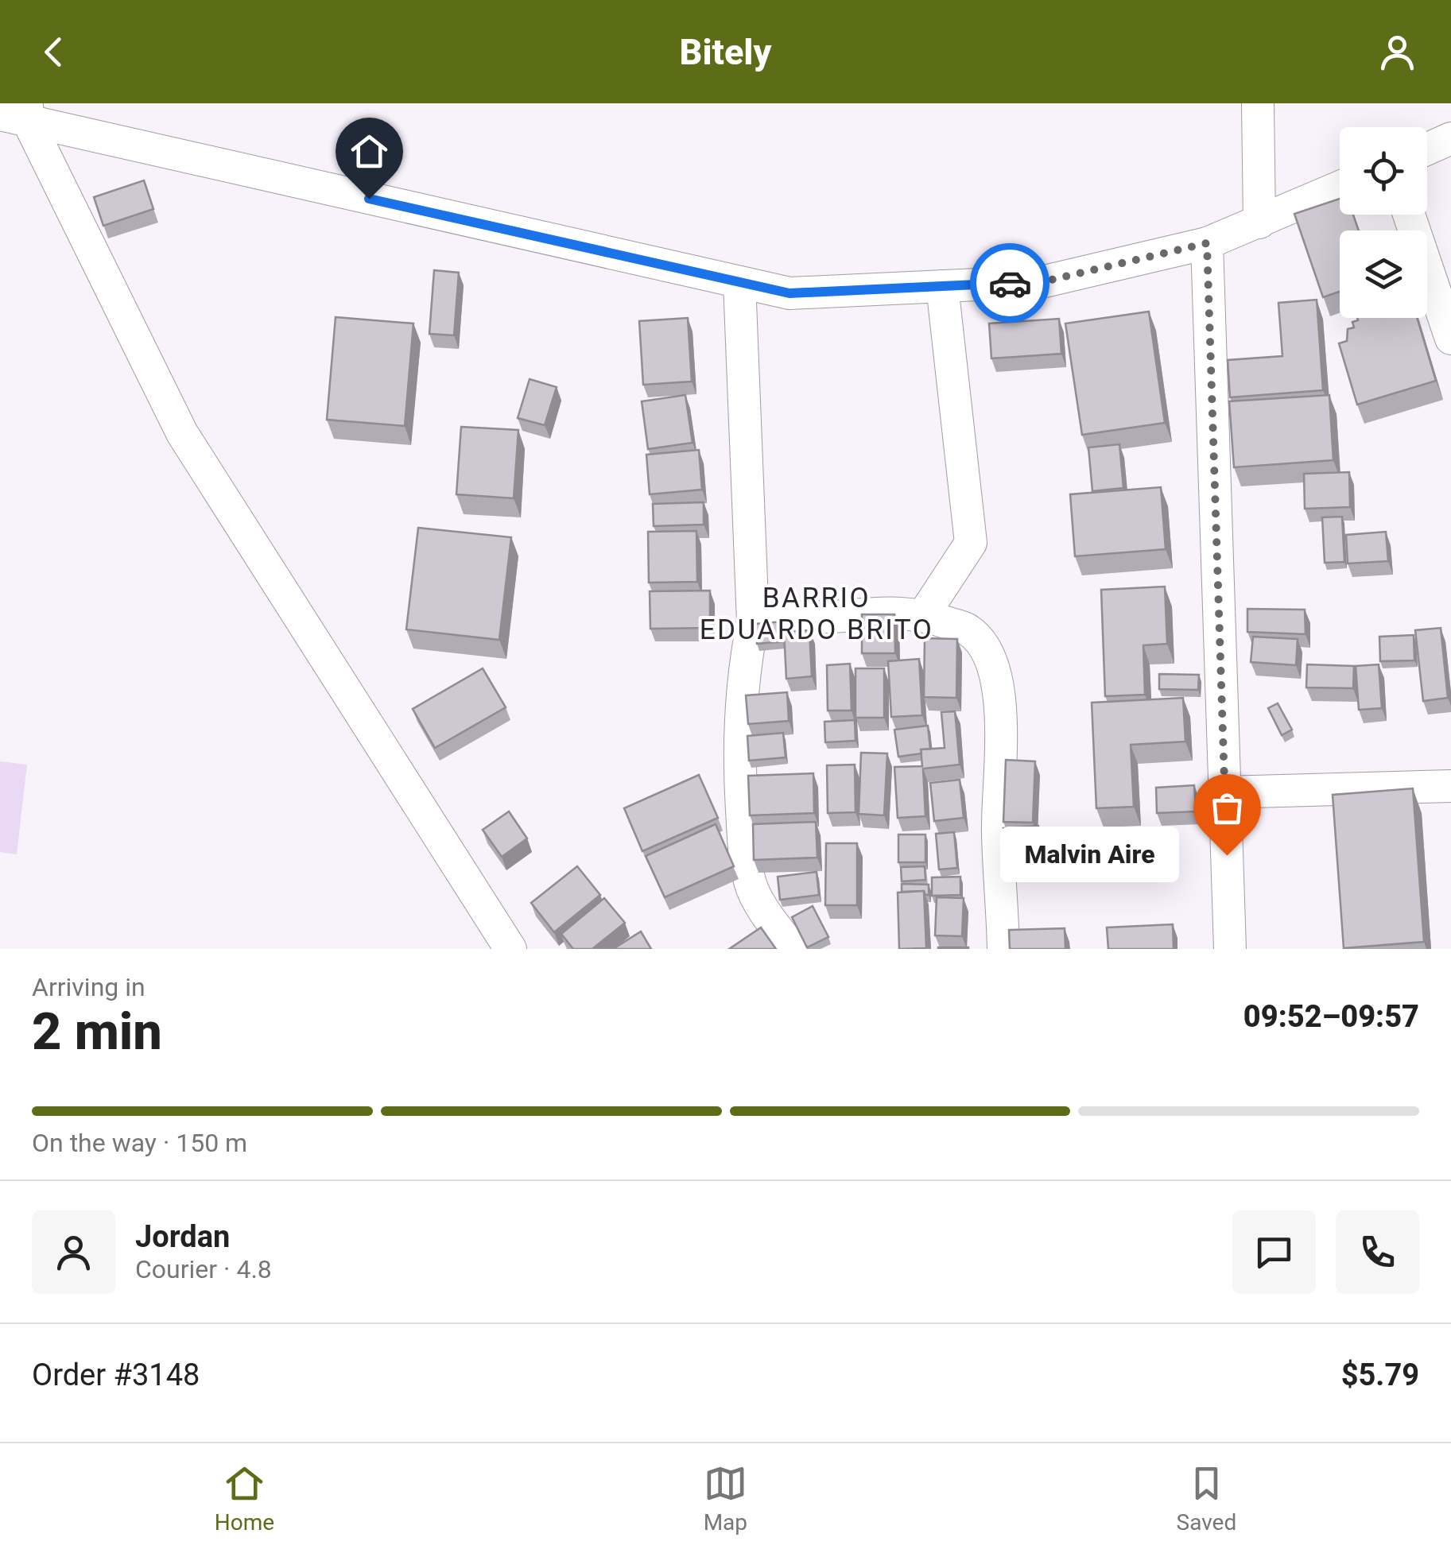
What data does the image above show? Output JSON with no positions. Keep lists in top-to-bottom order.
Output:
{
  "districts": ["BARRIO EDUARDO BRITO"],
  "places": ["Malvin Aire"],
  "page": {
    "header": "Bitely",
    "bubble": "Malvin Aire",
    "heading": ["2 min", "Arriving in", "09:52–09:57"],
    "panel": [
      "Jordan",
      "Courier · 4.8",
      "Order #3148",
      "$5.79"
    ],
    "bar": "On the way · 150 m",
    "tabs": ["Home", "Map", "Saved"]
  }
}
